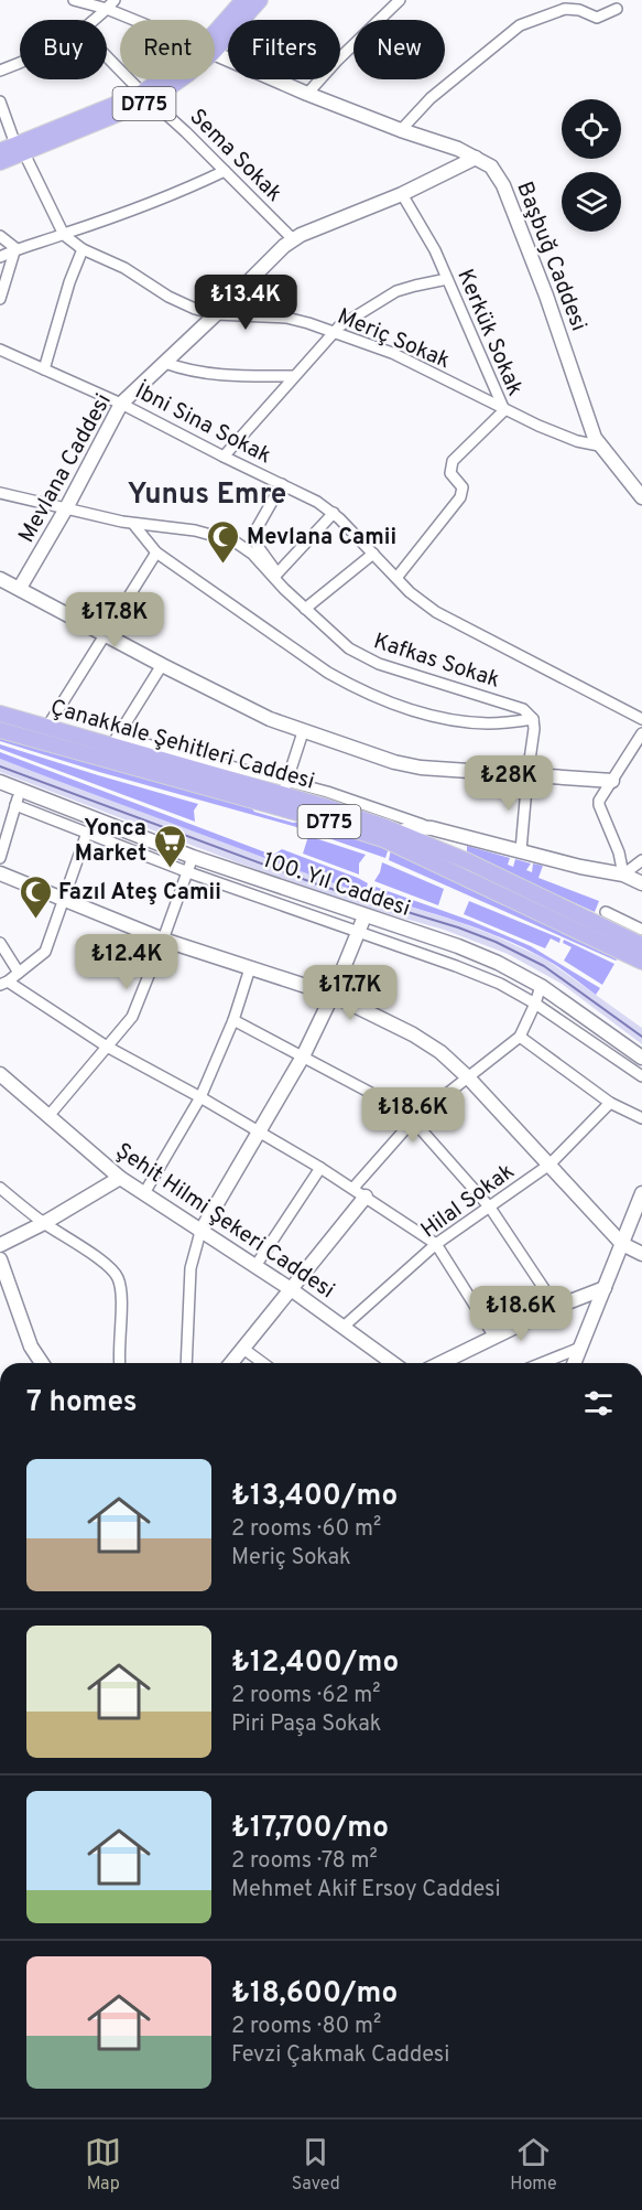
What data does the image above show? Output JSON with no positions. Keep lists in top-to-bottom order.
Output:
{
  "streets": {
    "main road": ["D775", "Çanakkale Şehitleri Caddesi"],
    "street": [
      "Sema Sokak",
      "Başbuğ Caddesi",
      "Kerkük Sokak",
      "Meriç Sokak",
      "İbni Sina Sokak",
      "Mevlana Caddesi",
      "Kafkas Sokak",
      "100. Yıl Caddesi",
      "Hilal Sokak",
      "Şehit Hilmi Şekeri Caddesi"
    ]
  },
  "crossings": [
    ["D775", "Sema Sokak"],
    ["Sema Sokak", "Mevlana Caddesi"],
    ["Başbuğ Caddesi", "Meriç Sokak"],
    ["Başbuğ Caddesi", "Mevlana Caddesi"],
    ["Kerkük Sokak", "Meriç Sokak"],
    ["Kerkük Sokak", "İbni Sina Sokak"],
    ["Kerkük Sokak", "Mevlana Caddesi"],
    ["Meriç Sokak", "Mevlana Caddesi"],
    ["İbni Sina Sokak", "Mevlana Caddesi"],
    ["Mevlana Caddesi", "Kafkas Sokak"],
    ["Hilal Sokak", "Şehit Hilmi Şekeri Caddesi"]
  ],
  "districts": ["Yunus Emre"],
  "places": {
    "mosque": ["Mevlana Camii", "Fazıl Ateş Camii"],
    "supermarket": ["Yonca Market"]
  },
  "page": {
    "chip": [
      "Buy",
      "Rent",
      "Filters",
      "New"
    ],
    "price": [
      "₺13.4K",
      "₺17.8K",
      "₺28K",
      "₺12.4K",
      "₺17.7K",
      "₺18.6K",
      "₺18.6K"
    ],
    "heading": "7 homes",
    "list": [
      {
        "name": "₺13,400/mo",
        "note": "2 rooms · 60 m² · Meriç Sokak"
      },
      {
        "name": "₺12,400/mo",
        "note": "2 rooms · 62 m² · Piri Paşa Sokak"
      },
      {
        "name": "₺17,700/mo",
        "note": "2 rooms · 78 m² · Mehmet Akif Ersoy Caddesi"
      },
      {
        "name": "₺18,600/mo",
        "note": "2 rooms · 80 m² · Fevzi Çakmak Caddesi"
      }
    ],
    "tabs": ["Map", "Saved", "Home"]
  }
}
